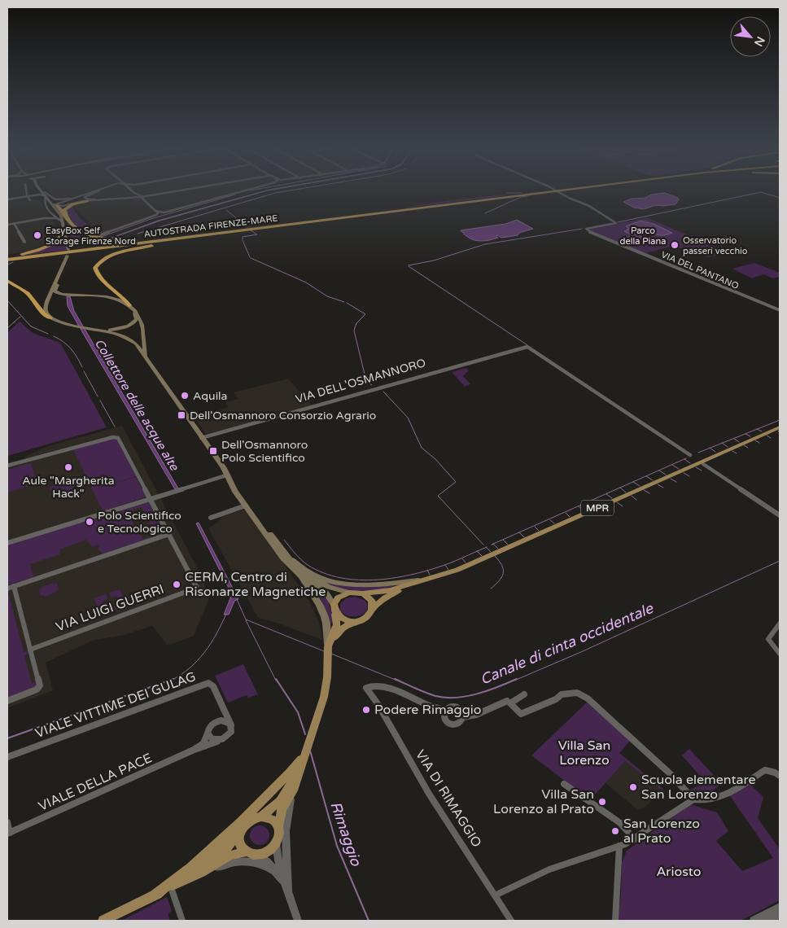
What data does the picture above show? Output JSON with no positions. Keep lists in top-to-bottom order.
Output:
{
  "streets": {
    "highway": ["AUTOSTRADA FIRENZE-MARE"],
    "main road": ["MPR"],
    "street": [
      "VIA DEL PANTANO",
      "VIA DELL'OSMANNORO",
      "VIA LUIGI GUERRI",
      "VIALE VITTIME DEI GULAG",
      "VIALE DELLA PACE",
      "VIA DI RIMAGGIO"
    ]
  },
  "crossings": [
    ["VIALE VITTIME DEI GULAG", "VIALE DELLA PACE"]
  ],
  "water": ["Collettore delle acque alte", "Canale di cinta occidentale", "Rimaggio"],
  "parks": ["Parco della Piana", "Villa San Lorenzo", "Ariosto"],
  "places": {
    "other": [
      "EasyBox Self Storage Firenze Nord",
      "Osservatorio passeri vecchio",
      "Aquila",
      "Aule \"Margherita Hack\"",
      "Polo Scientifico e Tecnologico",
      "CERM, Centro di Risonanze Magnetiche",
      "Podere Rimaggio",
      "Scuola elementare San Lorenzo",
      "Villa San Lorenzo al Prato",
      "San Lorenzo al Prato"
    ],
    "transit": ["Dell'Osmannoro Consorzio Agrario", "Dell'Osmannoro Polo Scientifico"]
  },
  "north": "bottom right"
}
